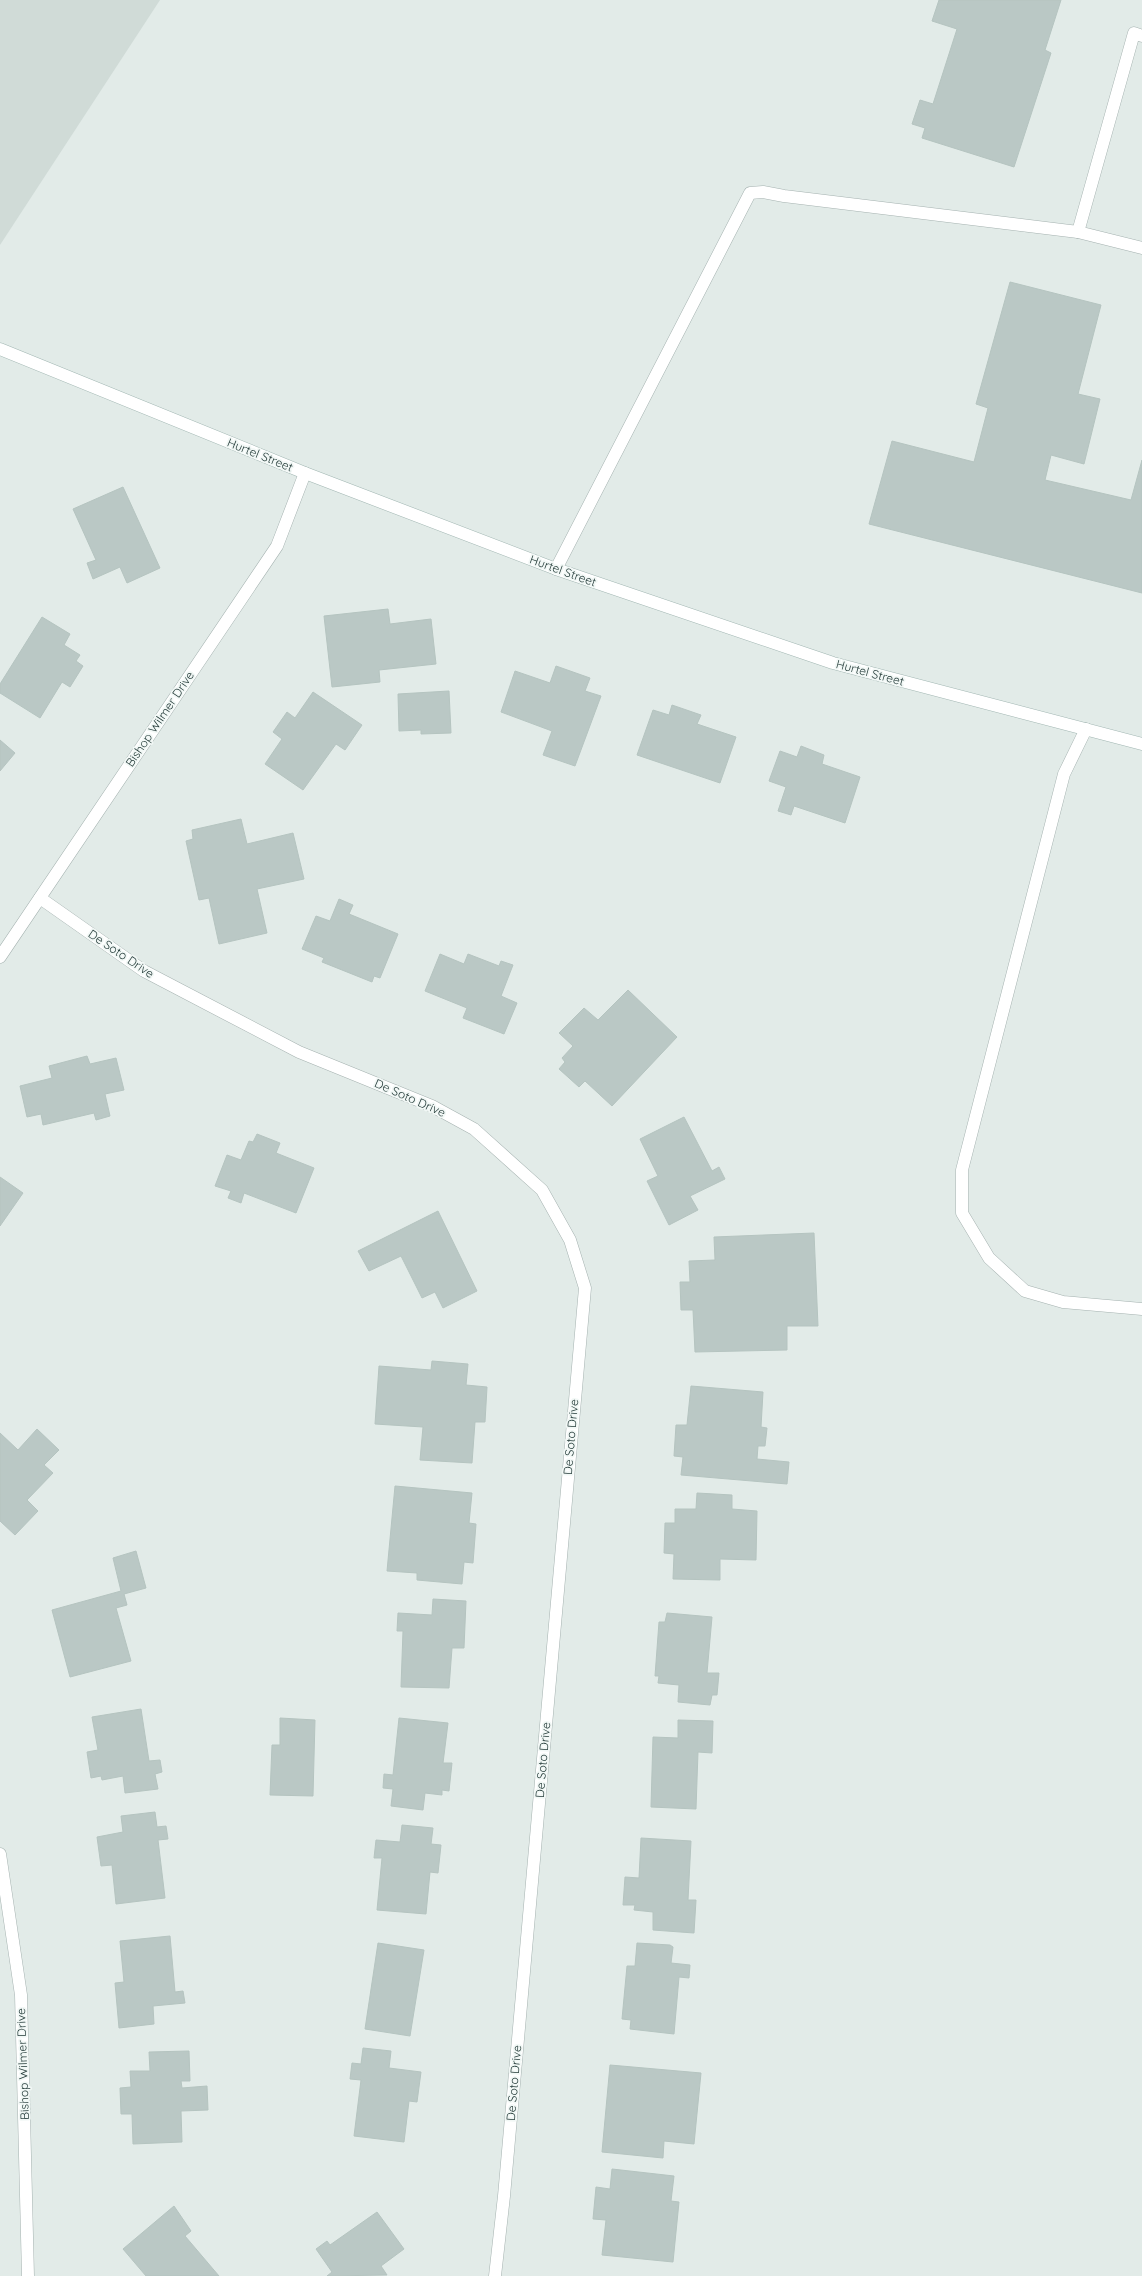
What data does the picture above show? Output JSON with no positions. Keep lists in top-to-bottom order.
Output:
{
  "streets": {
    "street": ["Hurtel Street", "Bishop Wilmer Drive", "De Soto Drive"]
  },
  "crossings": [
    ["Hurtel Street", "Bishop Wilmer Drive"],
    ["Bishop Wilmer Drive", "De Soto Drive"]
  ]
}
